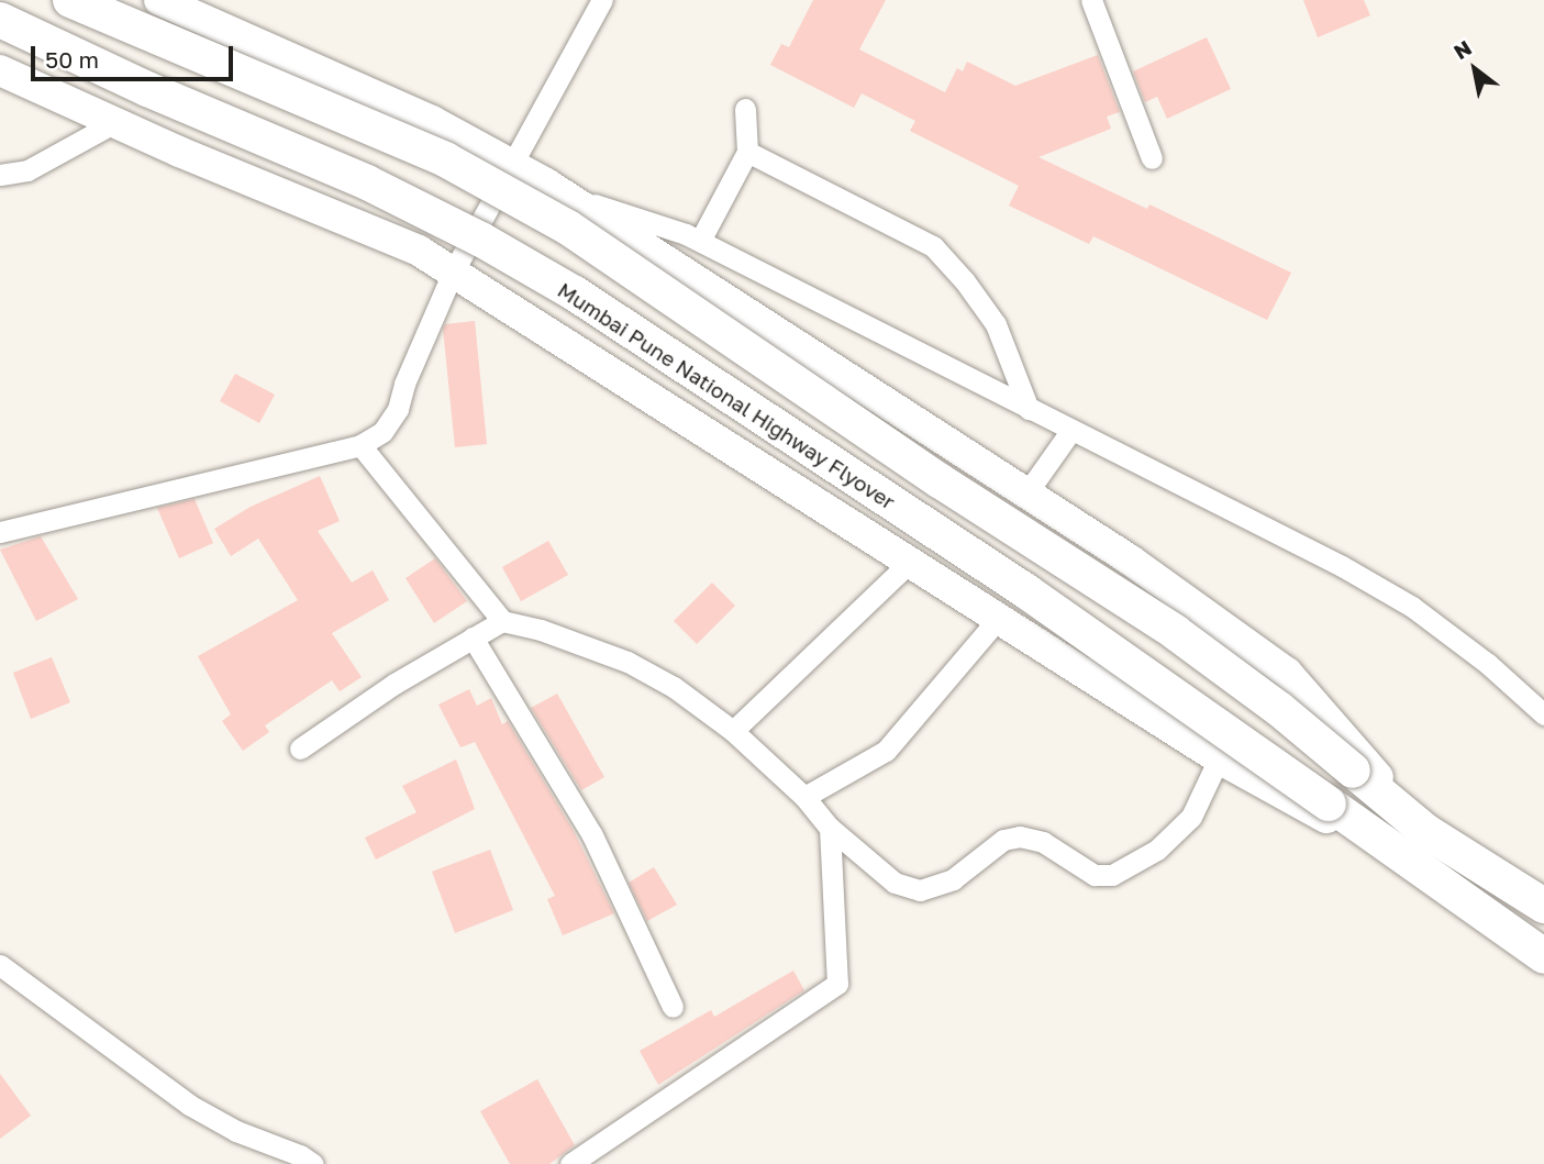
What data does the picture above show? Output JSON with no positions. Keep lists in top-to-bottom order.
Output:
{
  "streets": {
    "highway": ["Mumbai Pune National Highway Flyover"]
  },
  "scale_bar": "50 m",
  "north": "top left"
}
